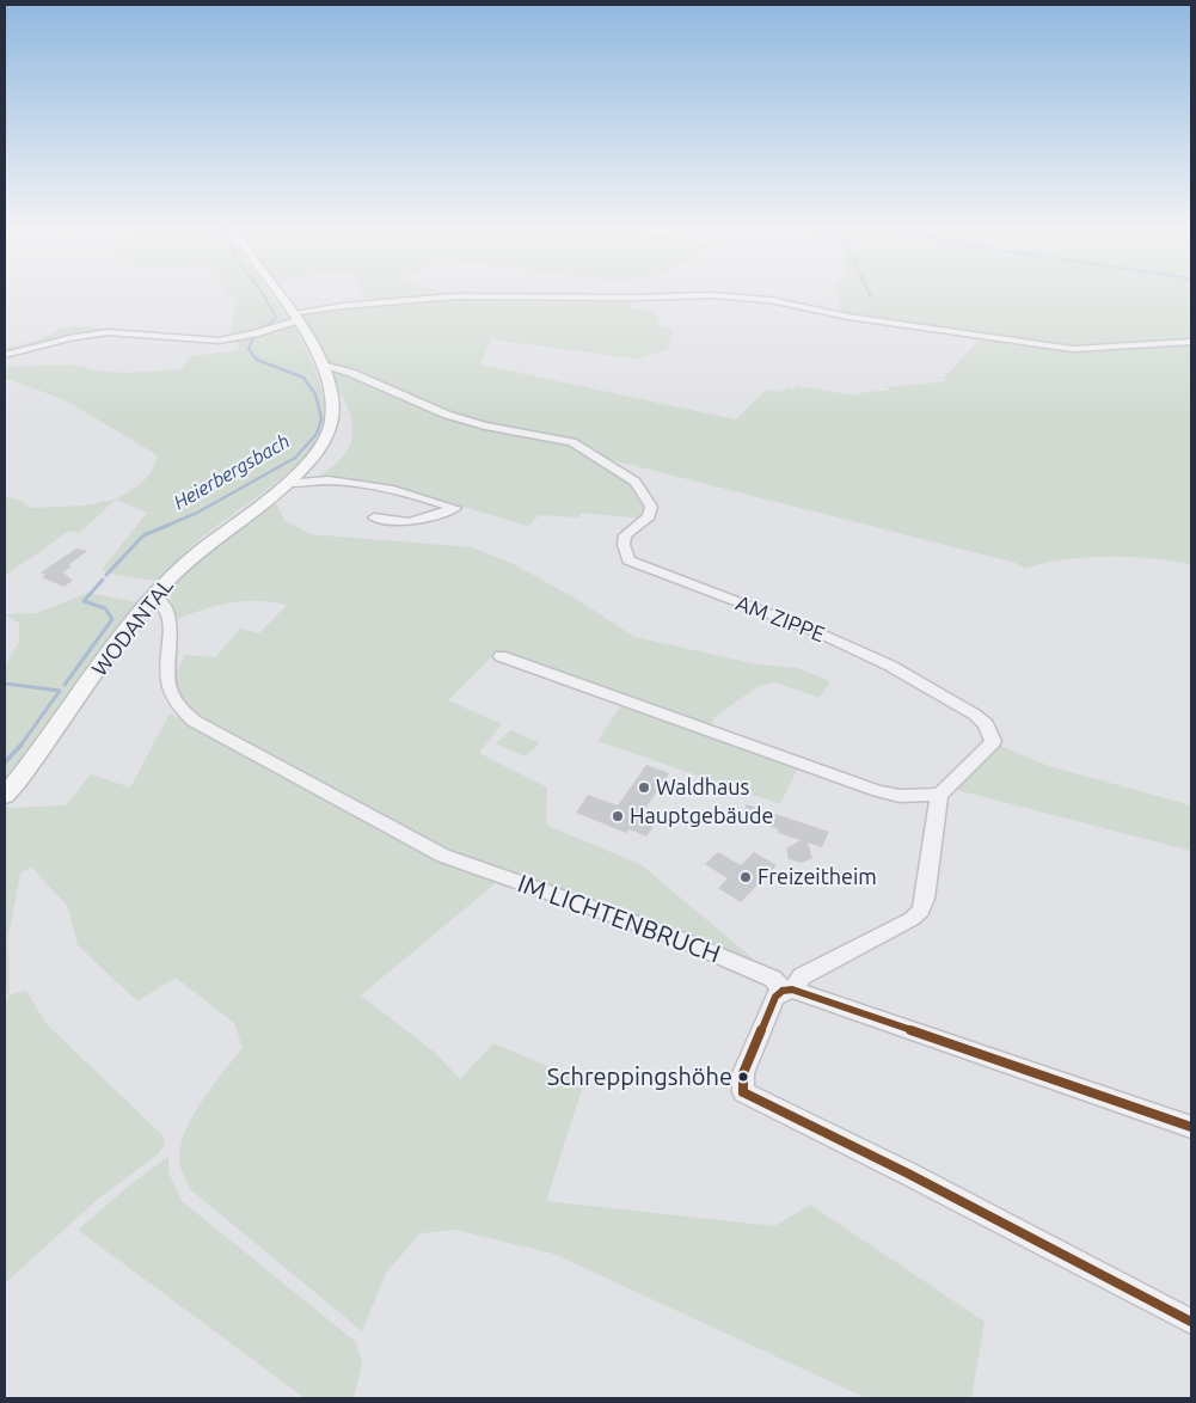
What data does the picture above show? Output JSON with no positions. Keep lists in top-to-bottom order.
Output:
{
  "streets": {
    "main road": ["WODANTAL"],
    "street": ["AM ZIPPE", "IM LICHTENBRUCH"]
  },
  "crossings": [
    ["AM ZIPPE", "WODANTAL"],
    ["WODANTAL", "IM LICHTENBRUCH"]
  ],
  "water": ["Heierbergsbach"],
  "places": [
    "Waldhaus",
    "Hauptgebäude",
    "Freizeitheim",
    "Schreppingshöhe"
  ]
}
